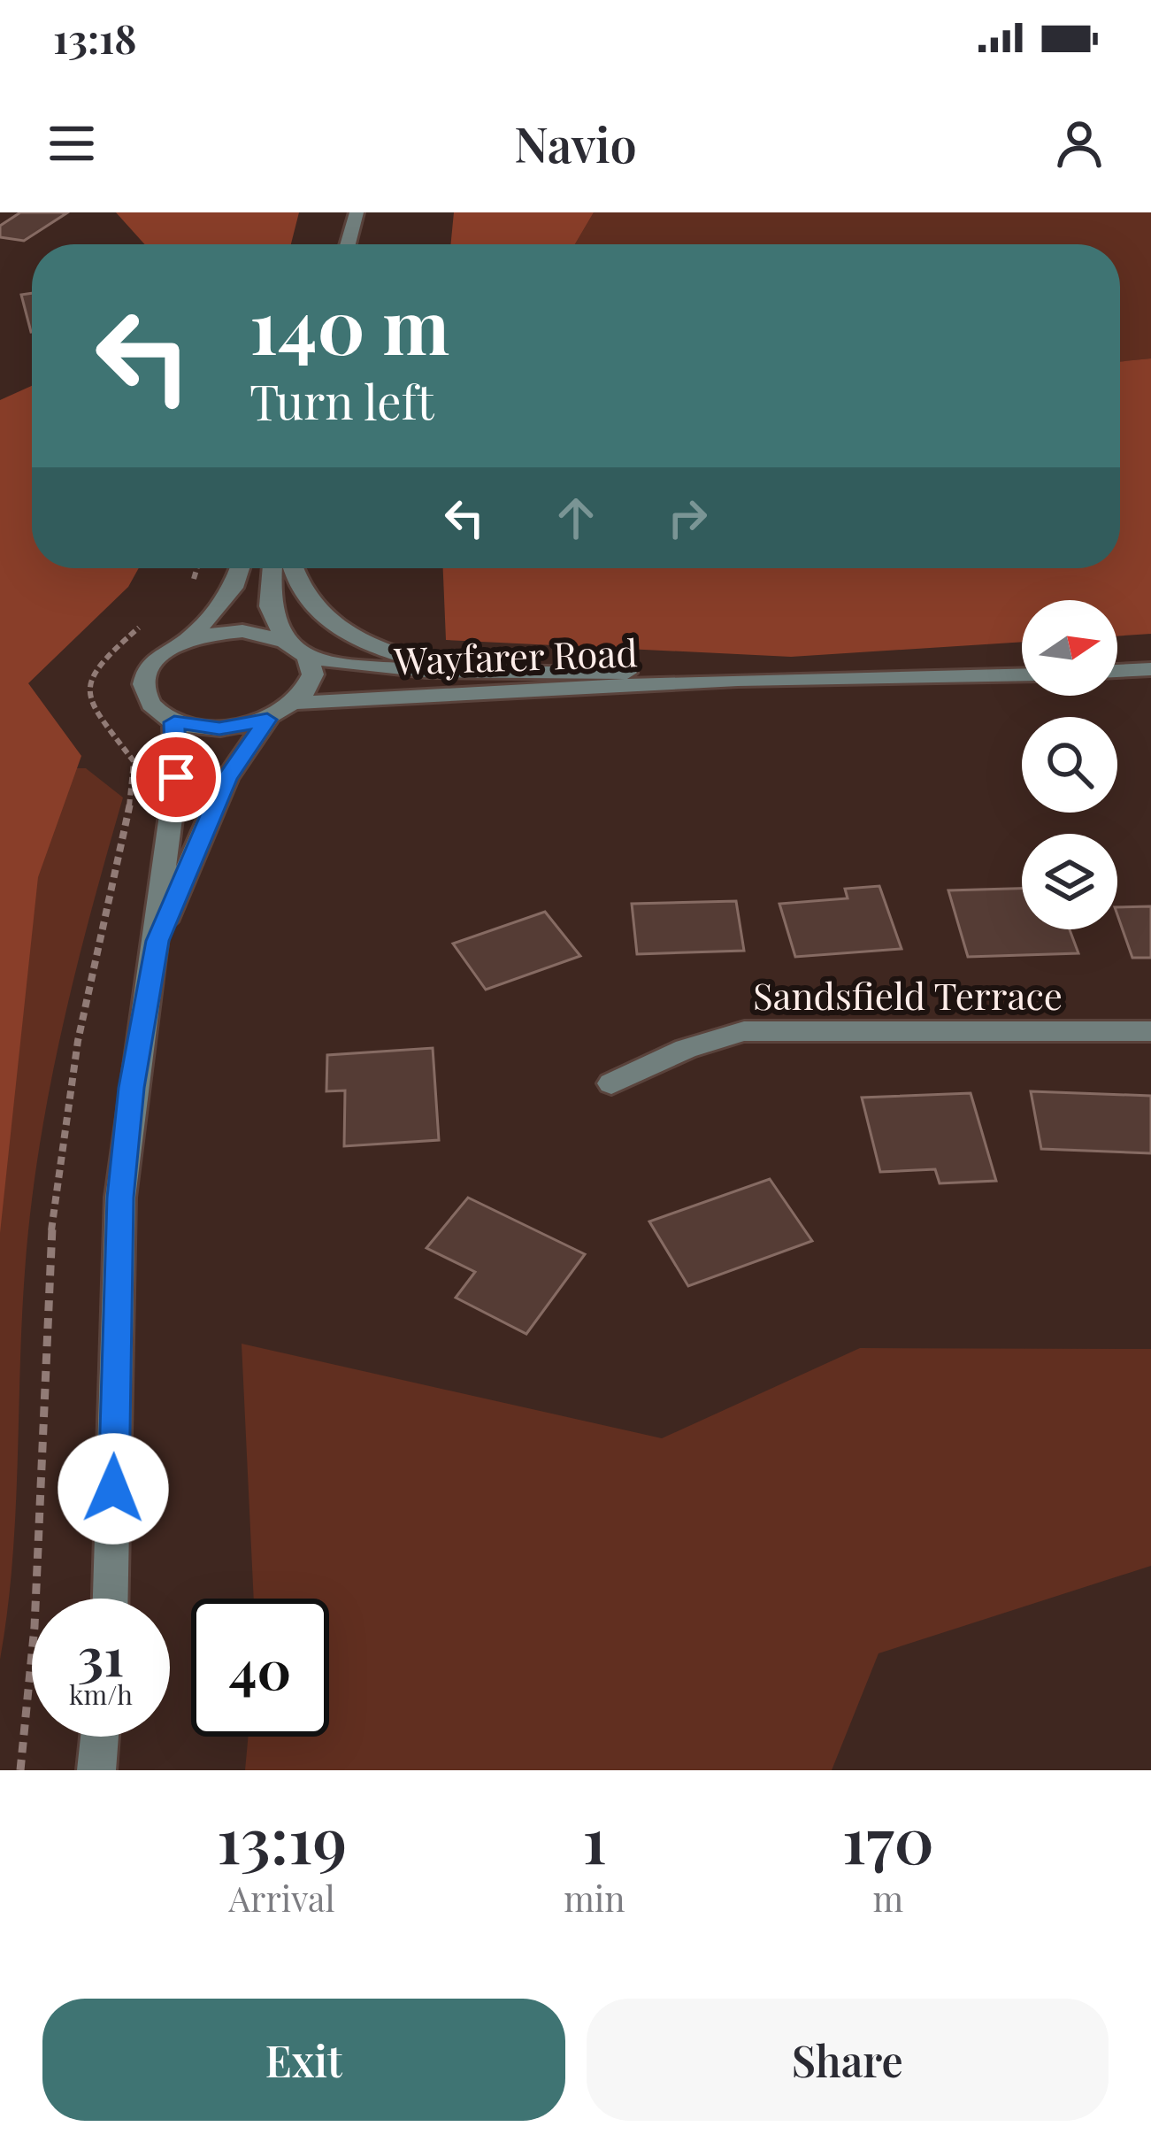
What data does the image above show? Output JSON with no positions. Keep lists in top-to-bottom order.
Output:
{
  "streets": {
    "street": ["Wayfarer Road", "Sandsfield Terrace"]
  },
  "north": "right",
  "page": {
    "status": "13:18",
    "header": "Navio",
    "turn": ["140 m", "Turn left"],
    "speed": "31 km/h",
    "limit": "40",
    "eta": [
      "13:19",
      "Arrival",
      "1",
      "min",
      "170",
      "m"
    ],
    "buttons": ["Exit", "Share"]
  }
}
